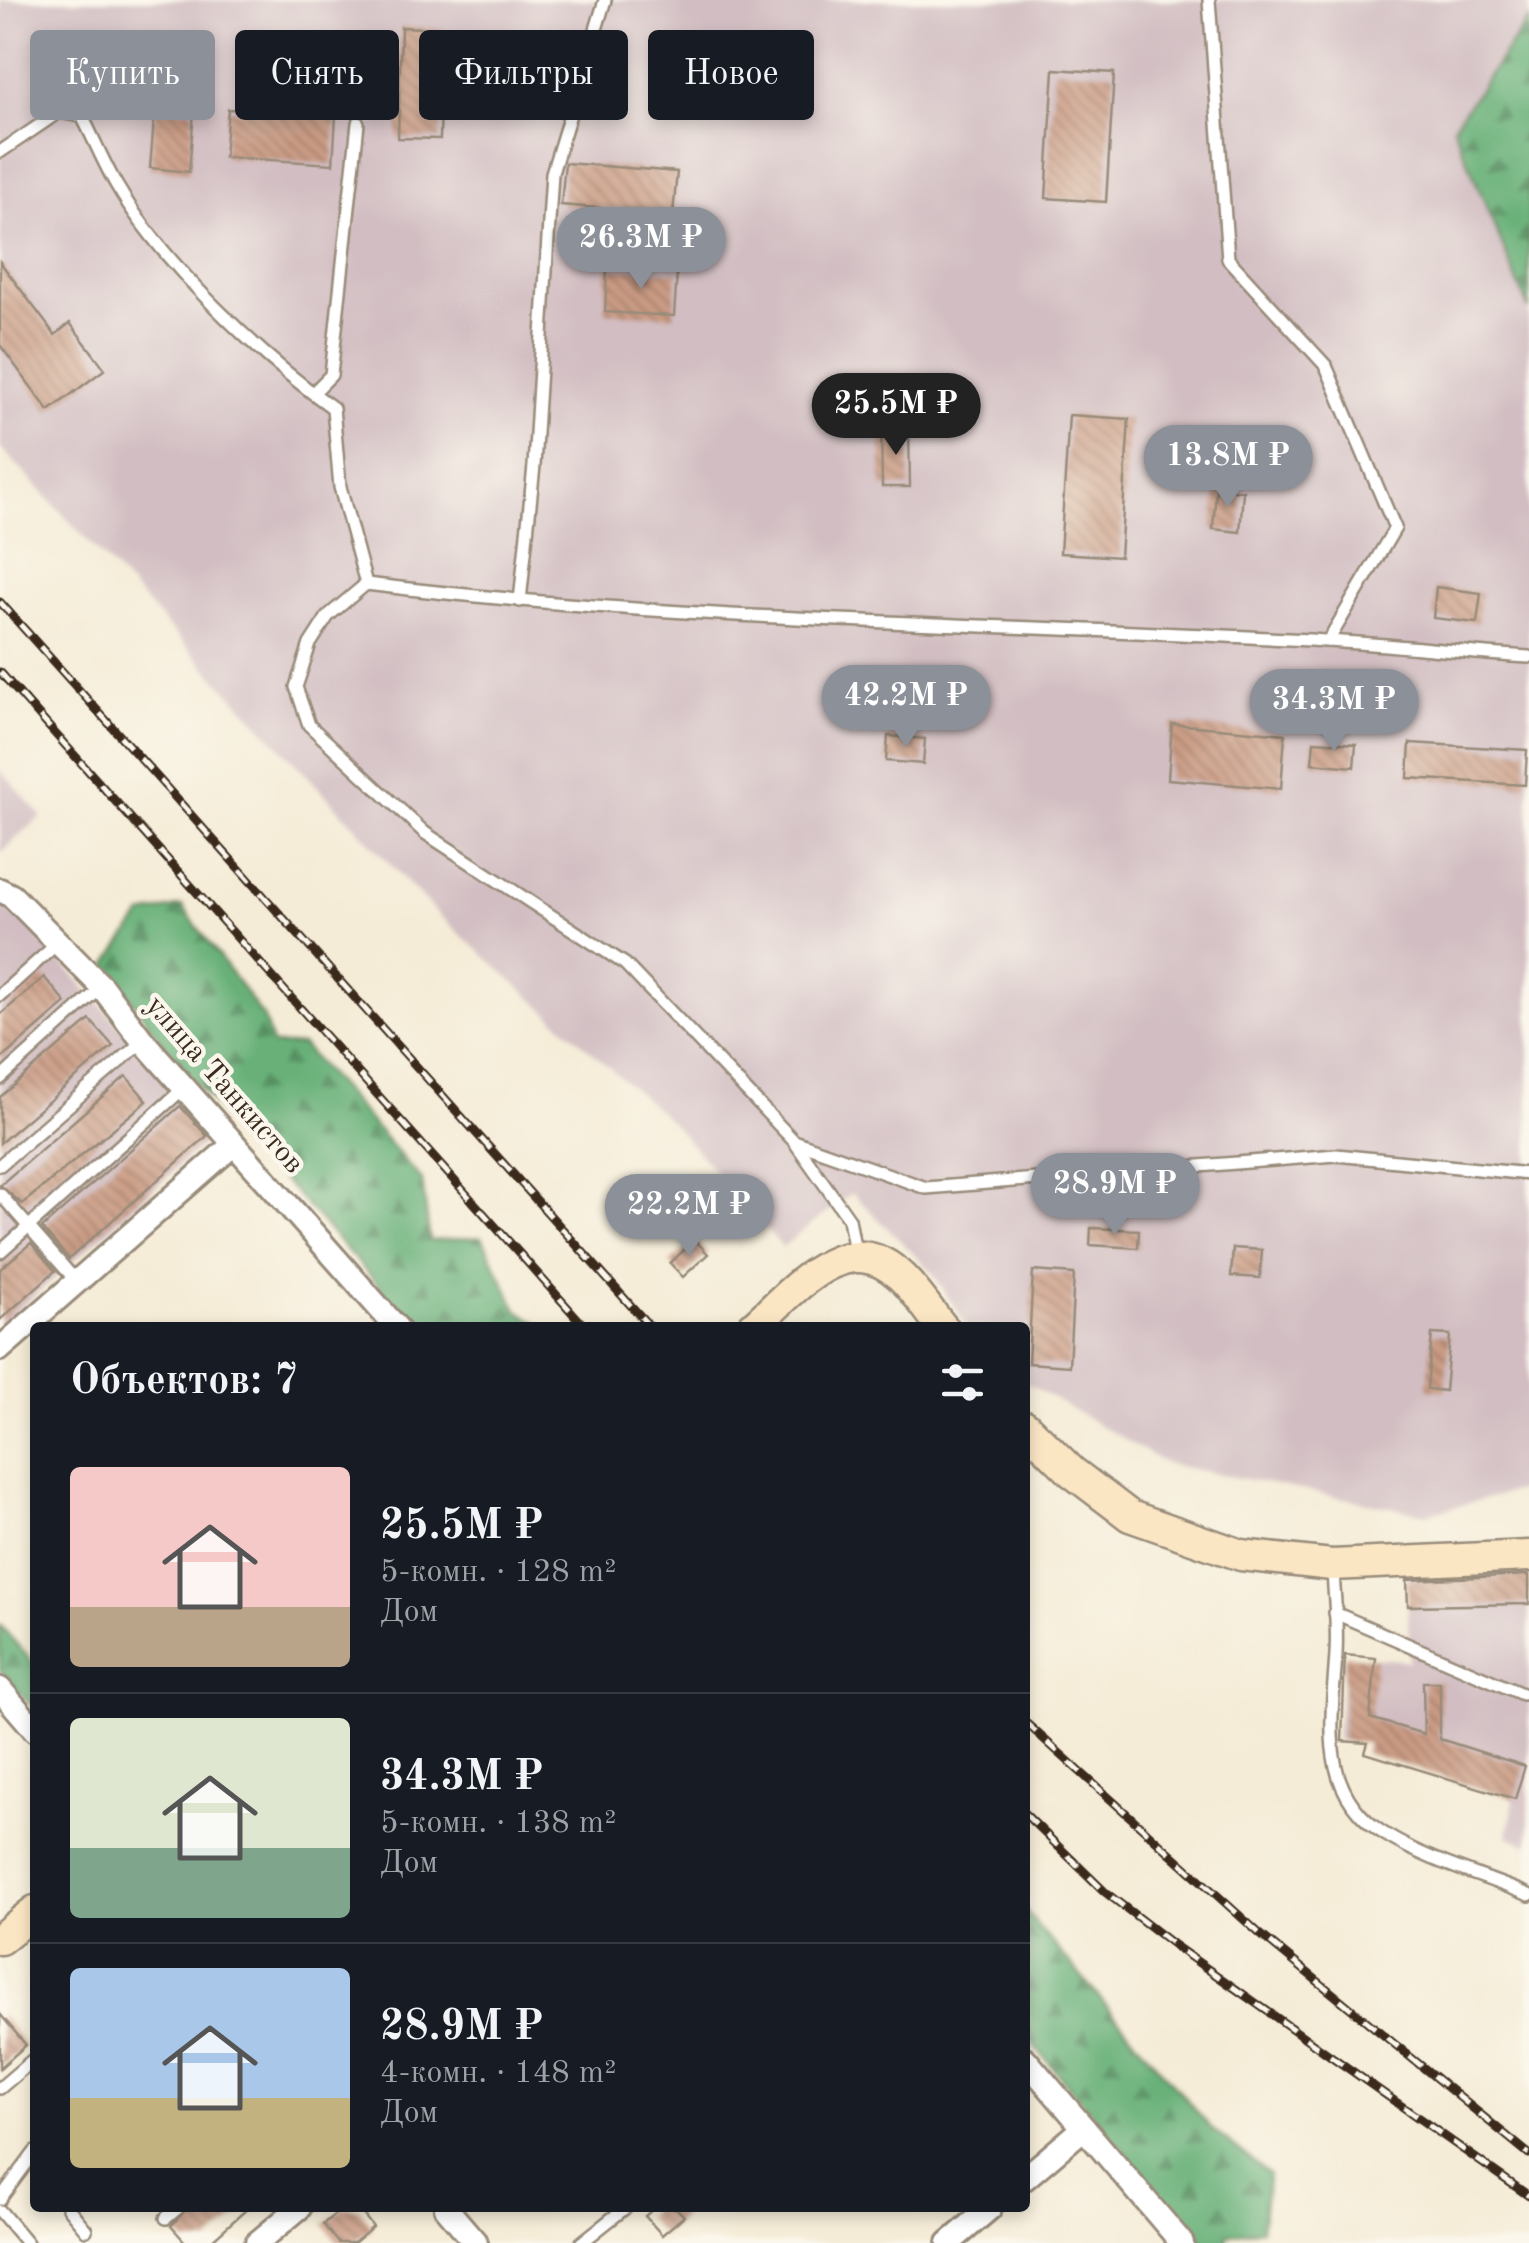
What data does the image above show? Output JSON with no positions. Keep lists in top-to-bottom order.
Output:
{
  "streets": {
    "street": ["улица Танкистов"]
  },
  "page": {
    "chip": [
      "Купить",
      "Снять",
      "Фильтры",
      "Новое"
    ],
    "price": [
      "26.3M ₽",
      "25.5M ₽",
      "13.8M ₽",
      "42.2M ₽",
      "34.3M ₽",
      "28.9M ₽",
      "22.2M ₽"
    ],
    "heading": "Объектов: 7",
    "list": [
      {
        "name": "25.5M ₽",
        "note": "5-комн. · 128 m² · Дом"
      },
      {
        "name": "34.3M ₽",
        "note": "5-комн. · 138 m² · Дом"
      },
      {
        "name": "28.9M ₽",
        "note": "4-комн. · 148 m² · Дом"
      }
    ]
  }
}
